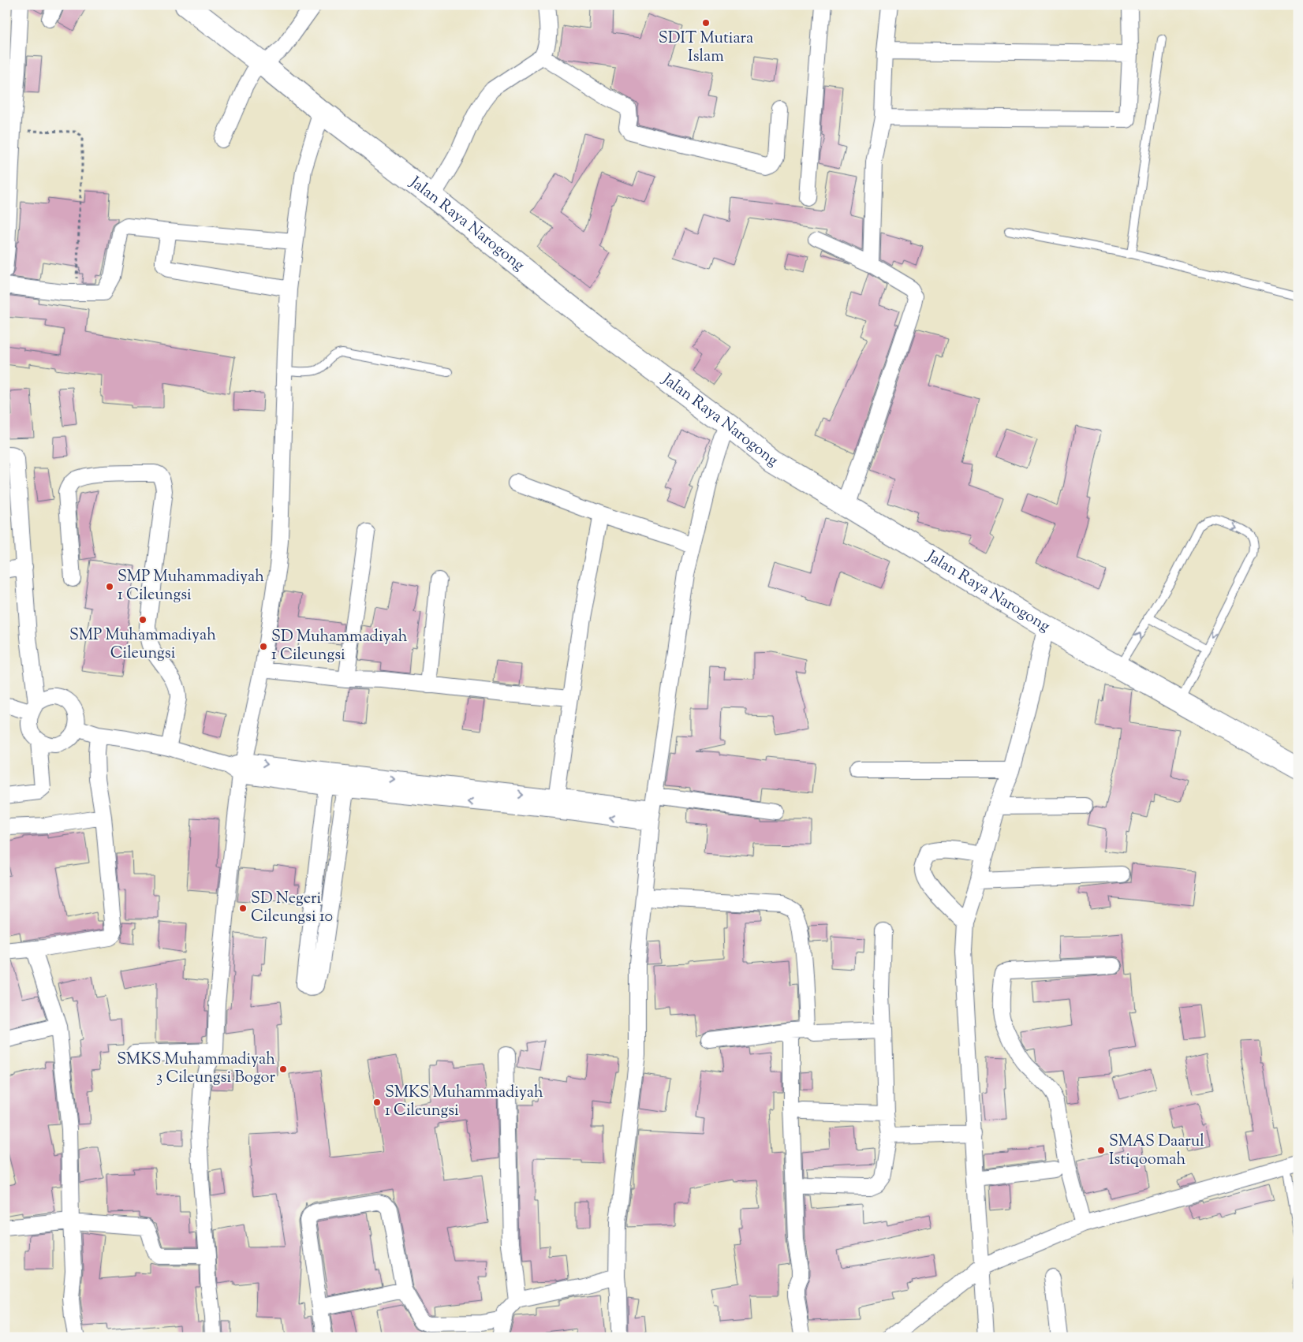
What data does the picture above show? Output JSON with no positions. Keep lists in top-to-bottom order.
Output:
{
  "streets": {
    "main road": ["Jalan Raya Narogong"]
  },
  "places": [
    "SDIT Mutiara Islam",
    "SMP Muhammadiyah 1 Cileungsi",
    "SMP Muhammadiyah Cileungsi",
    "SD Muhammadiyah 1 Cileungsi",
    "SD Negeri Cileungsi 10",
    "SMKS Muhammadiyah 3 Cileungsi Bogor",
    "SMKS Muhammadiyah 1 Cileungsi",
    "SMAS Daarul Istiqoomah"
  ]
}
